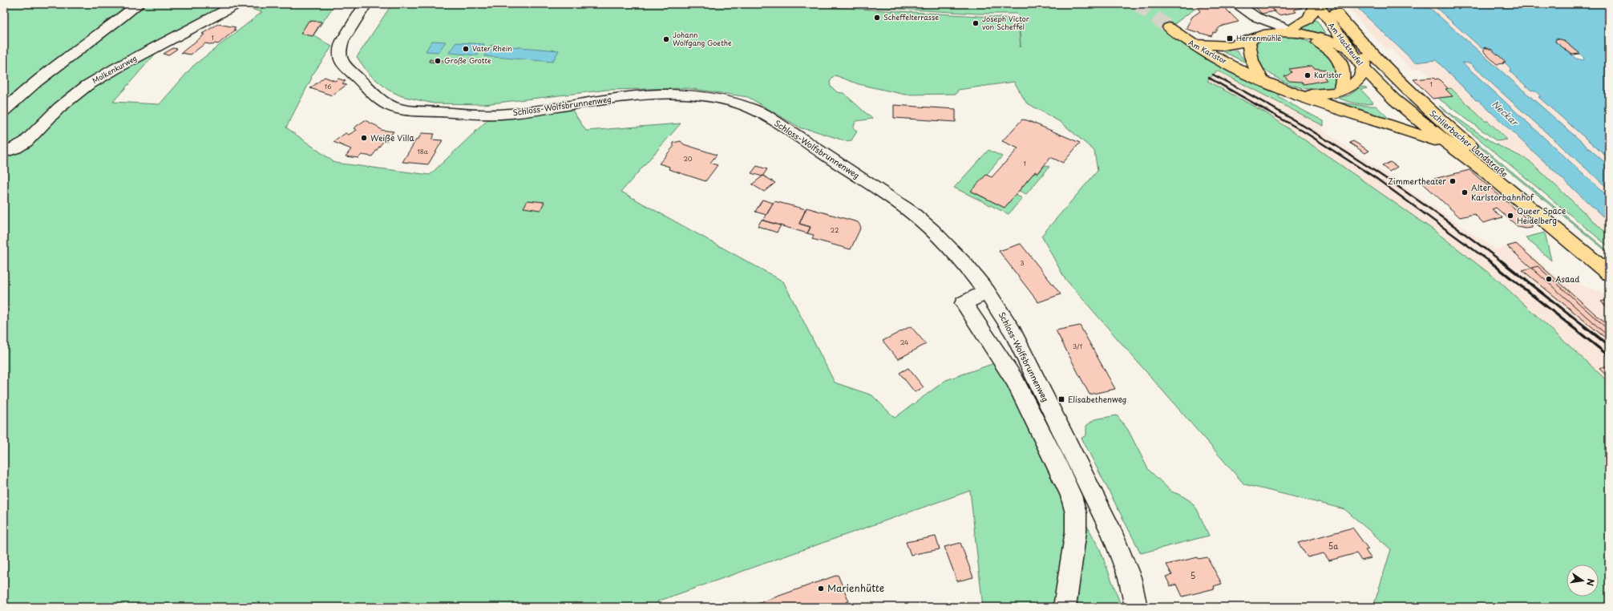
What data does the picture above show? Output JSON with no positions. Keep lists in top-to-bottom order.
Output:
{
  "streets": {
    "main road": ["Am Hackteufel", "Am Karlstor", "Schlierbacher Landstraße"],
    "street": ["Molkenkurweg", "Schloss-Wolfsbrunnenweg"]
  },
  "crossings": [
    ["Am Hackteufel", "Am Karlstor"],
    ["Am Hackteufel", "Schlierbacher Landstraße"],
    ["Am Karlstor", "Schlierbacher Landstraße"]
  ],
  "water": ["Neckar"],
  "places": {
    "other": [
      "Scheffelterrasse",
      "Joseph Victor von Scheffel",
      "Johann Wolfgang Goethe",
      "Vater Rhein",
      "Große Grotte",
      "Karlstor",
      "Weiße Villa",
      "Zimmertheater",
      "Alter Karlstorbahnhof",
      "Queer Space Heidelberg",
      "Asaad",
      "Marienhütte"
    ],
    "transit": ["Herrenmühle", "Elisabethenweg"]
  },
  "house_numbers": [
    "1",
    "1",
    "16",
    "18a",
    "20",
    "1",
    "22",
    "3",
    "24",
    "3/1",
    "5a",
    "5"
  ],
  "north": "right"
}
